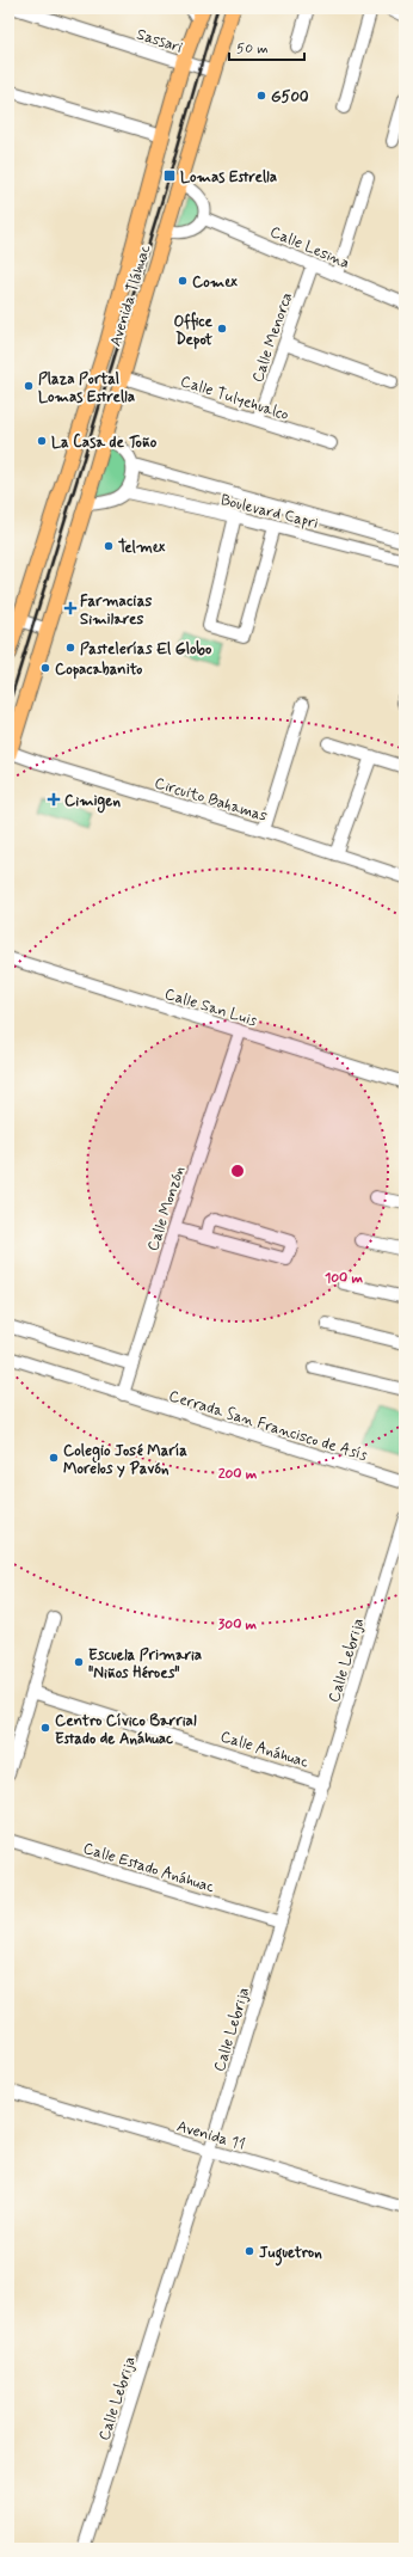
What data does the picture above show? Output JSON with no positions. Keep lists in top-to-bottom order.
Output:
{
  "streets": {
    "main road": ["Avenida Tláhuac"],
    "street": [
      "Sassari",
      "Calle Lesina",
      "Calle Menorca",
      "Calle Tulyehualco",
      "Boulevard Capri",
      "Circuito Bahamas",
      "Calle San Luis",
      "Calle Monzón",
      "Cerrada San Francisco de Asís",
      "Calle Lebrija",
      "Calle Anáhuac",
      "Calle Estado Anáhuac",
      "Avenida 11"
    ]
  },
  "crossings": [
    ["Sassari", "Avenida Tláhuac"],
    ["Calle Lesina", "Calle Menorca"],
    ["Avenida Tláhuac", "Circuito Bahamas"],
    ["Calle Menorca", "Calle Tulyehualco"],
    ["Calle San Luis", "Calle Monzón"],
    ["Calle Monzón", "Cerrada San Francisco de Asís"],
    ["Calle Lebrija", "Calle Anáhuac"],
    ["Calle Lebrija", "Calle Estado Anáhuac"],
    ["Calle Lebrija", "Avenida 11"]
  ],
  "places": {
    "other": [
      "G500",
      "Comex",
      "Office Depot",
      "Plaza Portal Lomas Estrella",
      "La Casa de Toño",
      "Telmex",
      "Pastelerías El Globo",
      "Copacabanito",
      "Colegio José María Morelos y Pavón",
      "Escuela Primaria \"Niños Héroes\"",
      "Centro Cívico Barrial Estado de Anáhuac",
      "Juguetron"
    ],
    "transit": ["Lomas Estrella"],
    "health": ["Farmacias Similares", "Cimigen"]
  },
  "scale_bar": "50 m",
  "rings": ["100 m", "200 m", "300 m"]
}
